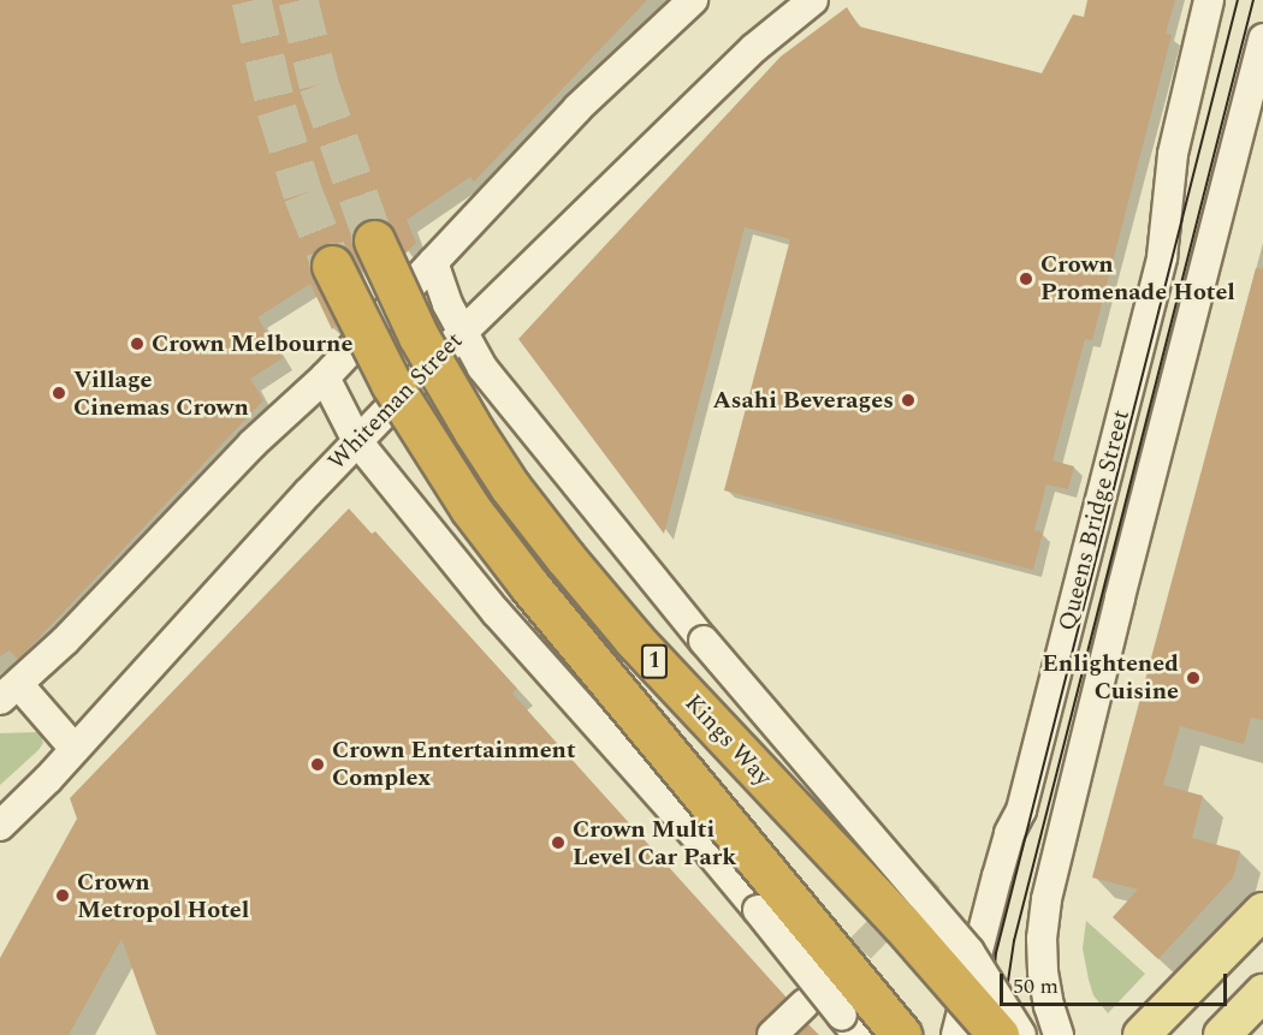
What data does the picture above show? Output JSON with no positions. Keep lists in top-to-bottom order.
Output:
{
  "streets": {
    "highway": ["1", "Kings Way"],
    "street": ["Whiteman Street", "Queens Bridge Street"]
  },
  "crossings": [
    ["Whiteman Street", "Kings Way"]
  ],
  "places": [
    "Crown Promenade Hotel",
    "Crown Melbourne",
    "Village Cinemas Crown",
    "Asahi Beverages",
    "Enlightened Cuisine",
    "Crown Entertainment Complex",
    "Crown Multi Level Car Park",
    "Crown Metropol Hotel"
  ],
  "scale_bar": "50 m"
}
